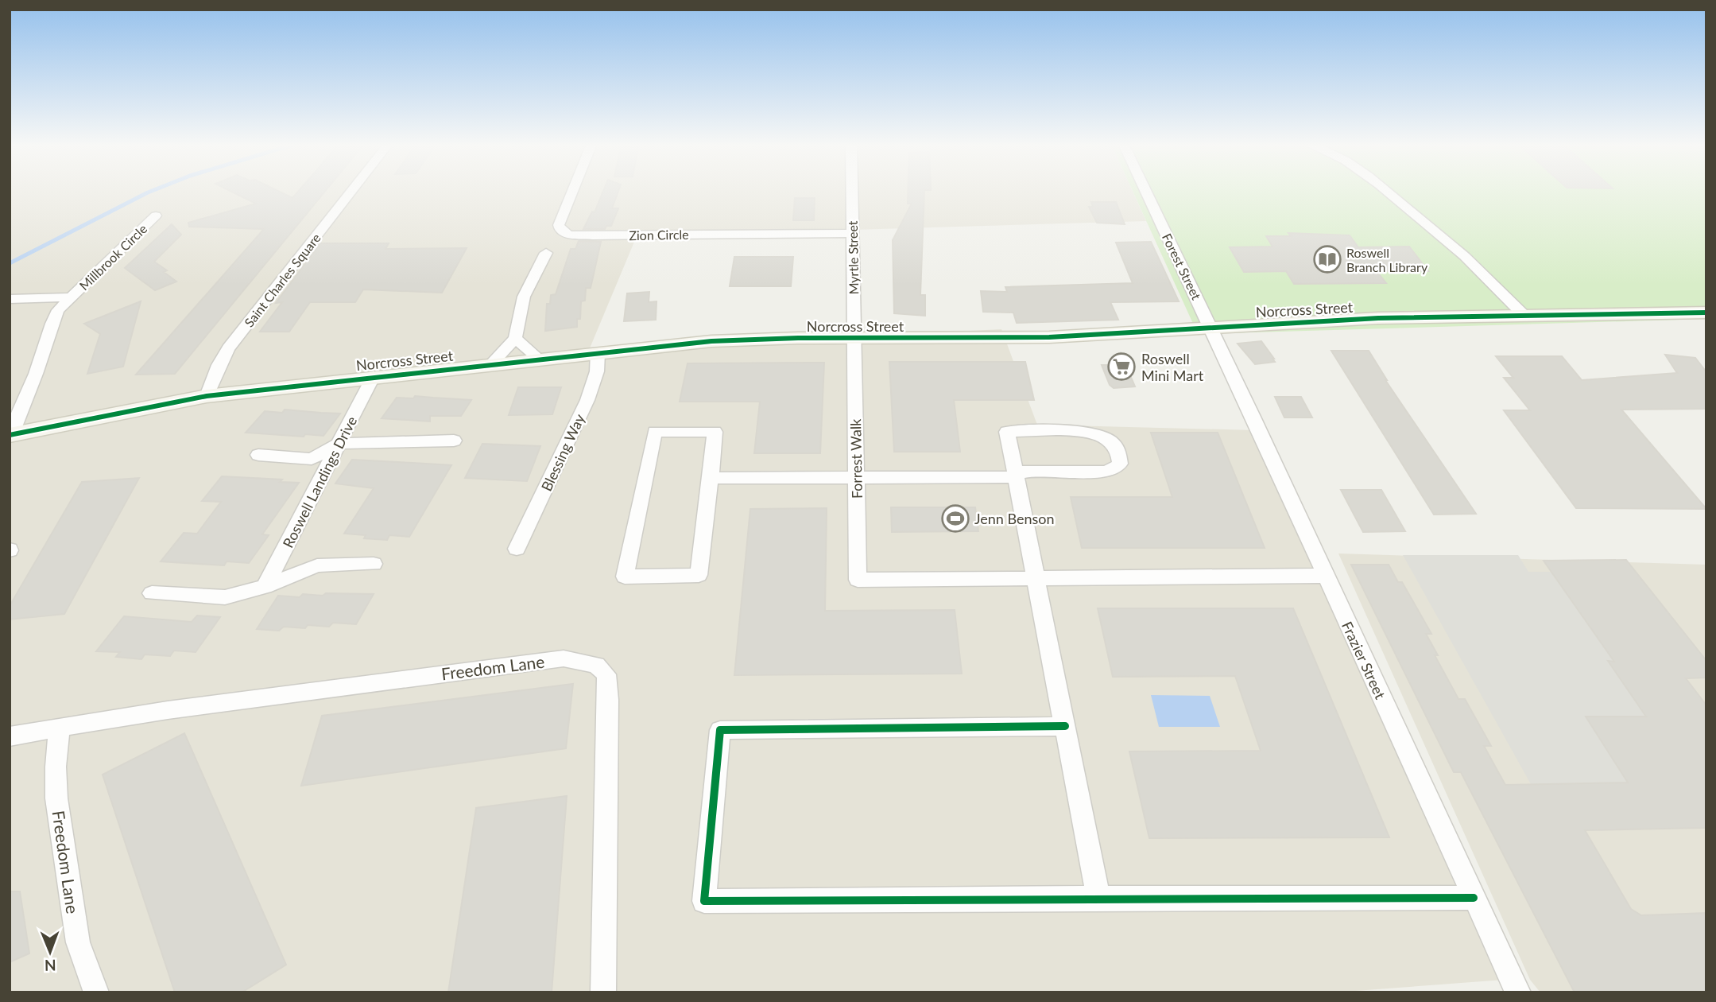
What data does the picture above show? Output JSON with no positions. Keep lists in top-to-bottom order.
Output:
{
  "streets": {
    "street": [
      "Zion Circle",
      "Millbrook Circle",
      "Myrtle Street",
      "Forest Street",
      "Saint Charles Square",
      "Norcross Street",
      "Blessing Way",
      "Forrest Walk",
      "Roswell Landings Drive",
      "Frazier Street",
      "Freedom Lane"
    ]
  },
  "crossings": [
    ["Zion Circle", "Myrtle Street"],
    ["Millbrook Circle", "Norcross Street"],
    ["Myrtle Street", "Norcross Street"],
    ["Myrtle Street", "Forrest Walk"],
    ["Forest Street", "Norcross Street"],
    ["Forest Street", "Frazier Street"],
    ["Saint Charles Square", "Norcross Street"],
    ["Norcross Street", "Blessing Way"],
    ["Norcross Street", "Forrest Walk"],
    ["Norcross Street", "Roswell Landings Drive"],
    ["Norcross Street", "Frazier Street"]
  ],
  "places": {
    "library": ["Roswell Branch Library"],
    "supermarket": ["Roswell Mini Mart"],
    "sports": ["Jenn Benson"]
  },
  "north": "bottom"
}
